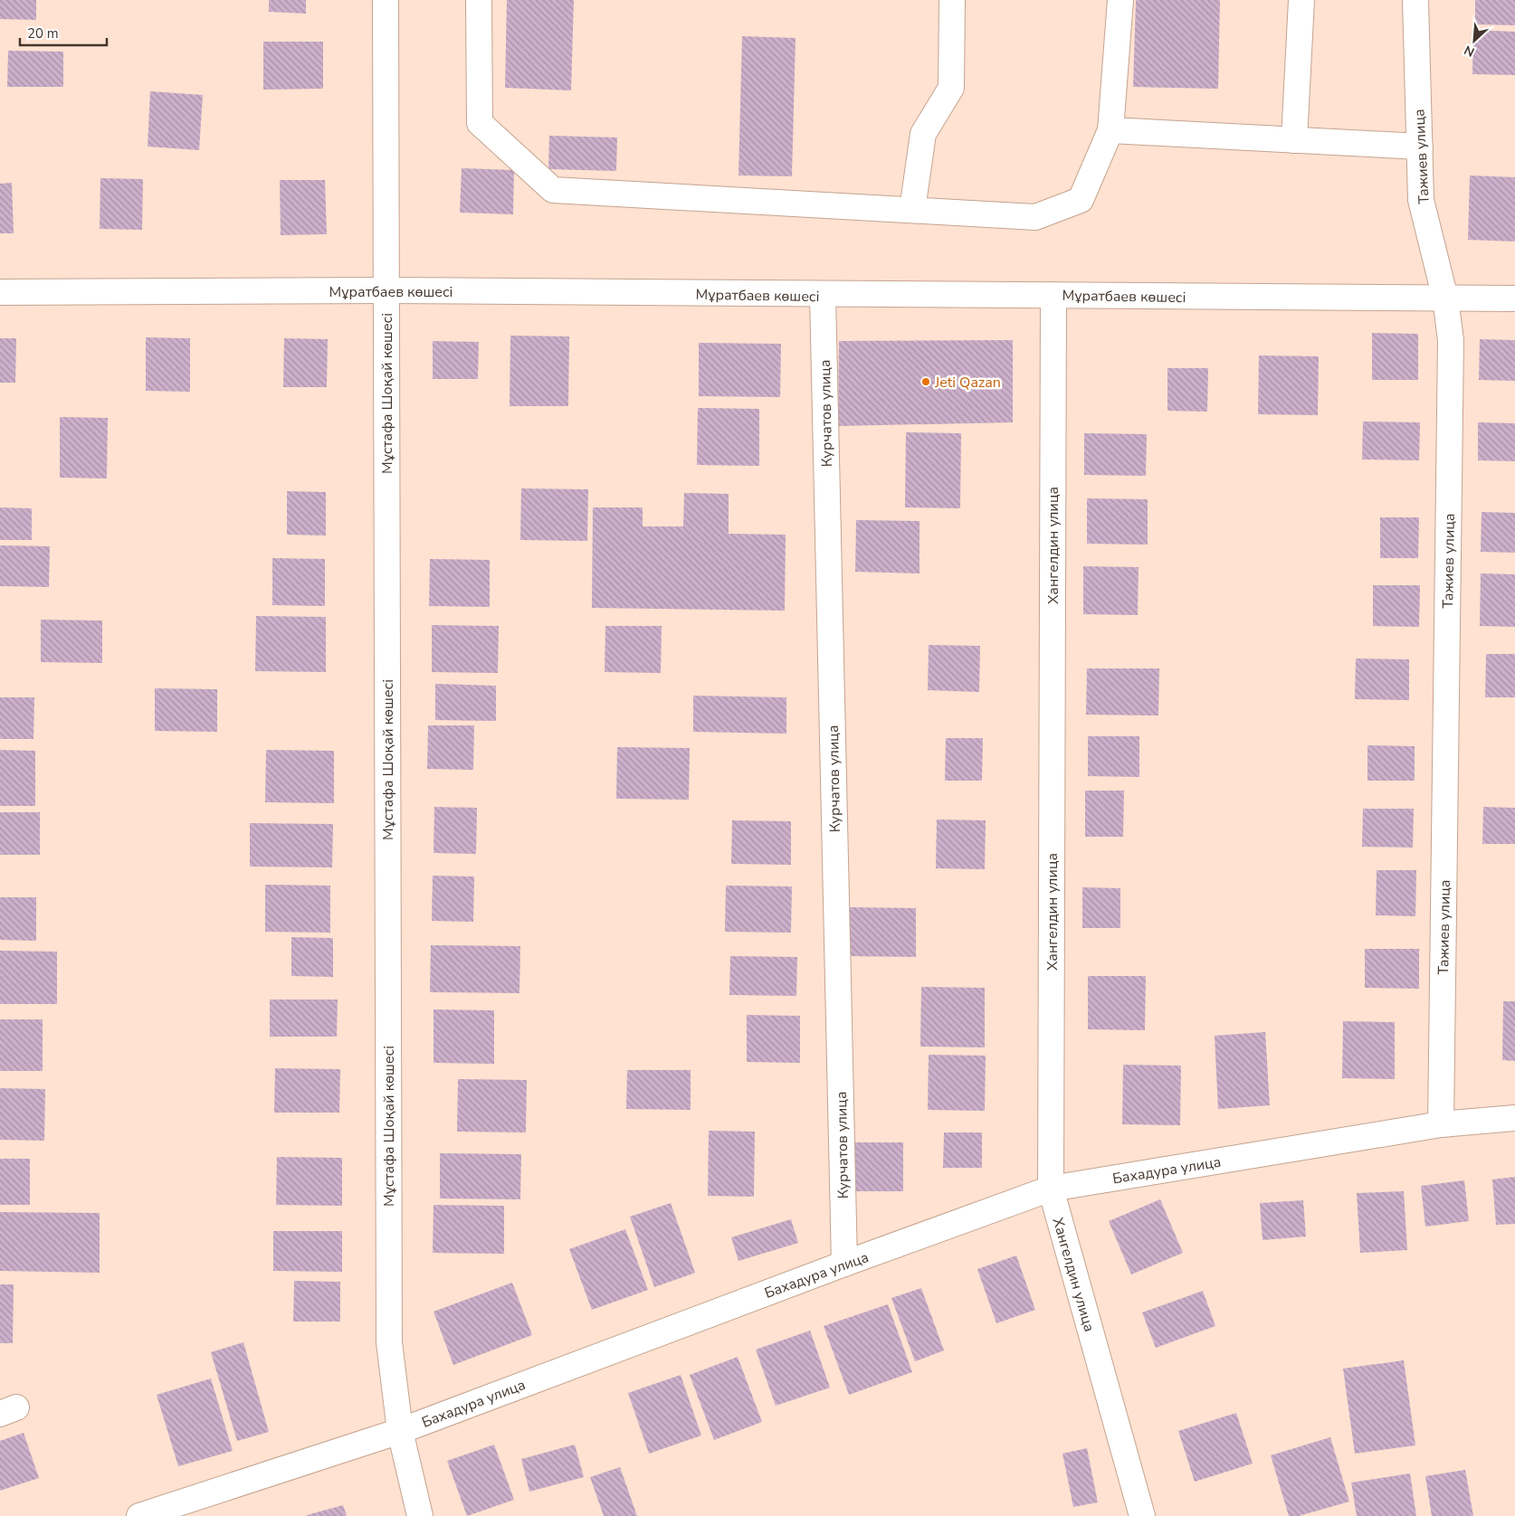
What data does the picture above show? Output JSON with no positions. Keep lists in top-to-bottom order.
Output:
{
  "streets": {
    "street": [
      "Тажиев улица",
      "Мұратбаев көшесі",
      "Мұстафа Шоқай көшесі",
      "Курчатов улица",
      "Хангелдин улица",
      "Бахадура улица"
    ]
  },
  "crossings": [
    ["Тажиев улица", "Мұратбаев көшесі"],
    ["Тажиев улица", "Бахадура улица"],
    ["Мұратбаев көшесі", "Мұстафа Шоқай көшесі"],
    ["Мұратбаев көшесі", "Курчатов улица"],
    ["Мұратбаев көшесі", "Хангелдин улица"],
    ["Мұстафа Шоқай көшесі", "Бахадура улица"],
    ["Курчатов улица", "Бахадура улица"],
    ["Хангелдин улица", "Бахадура улица"]
  ],
  "places": ["Jeti Qazan"],
  "scale_bar": "20 m",
  "north": "bottom left"
}
